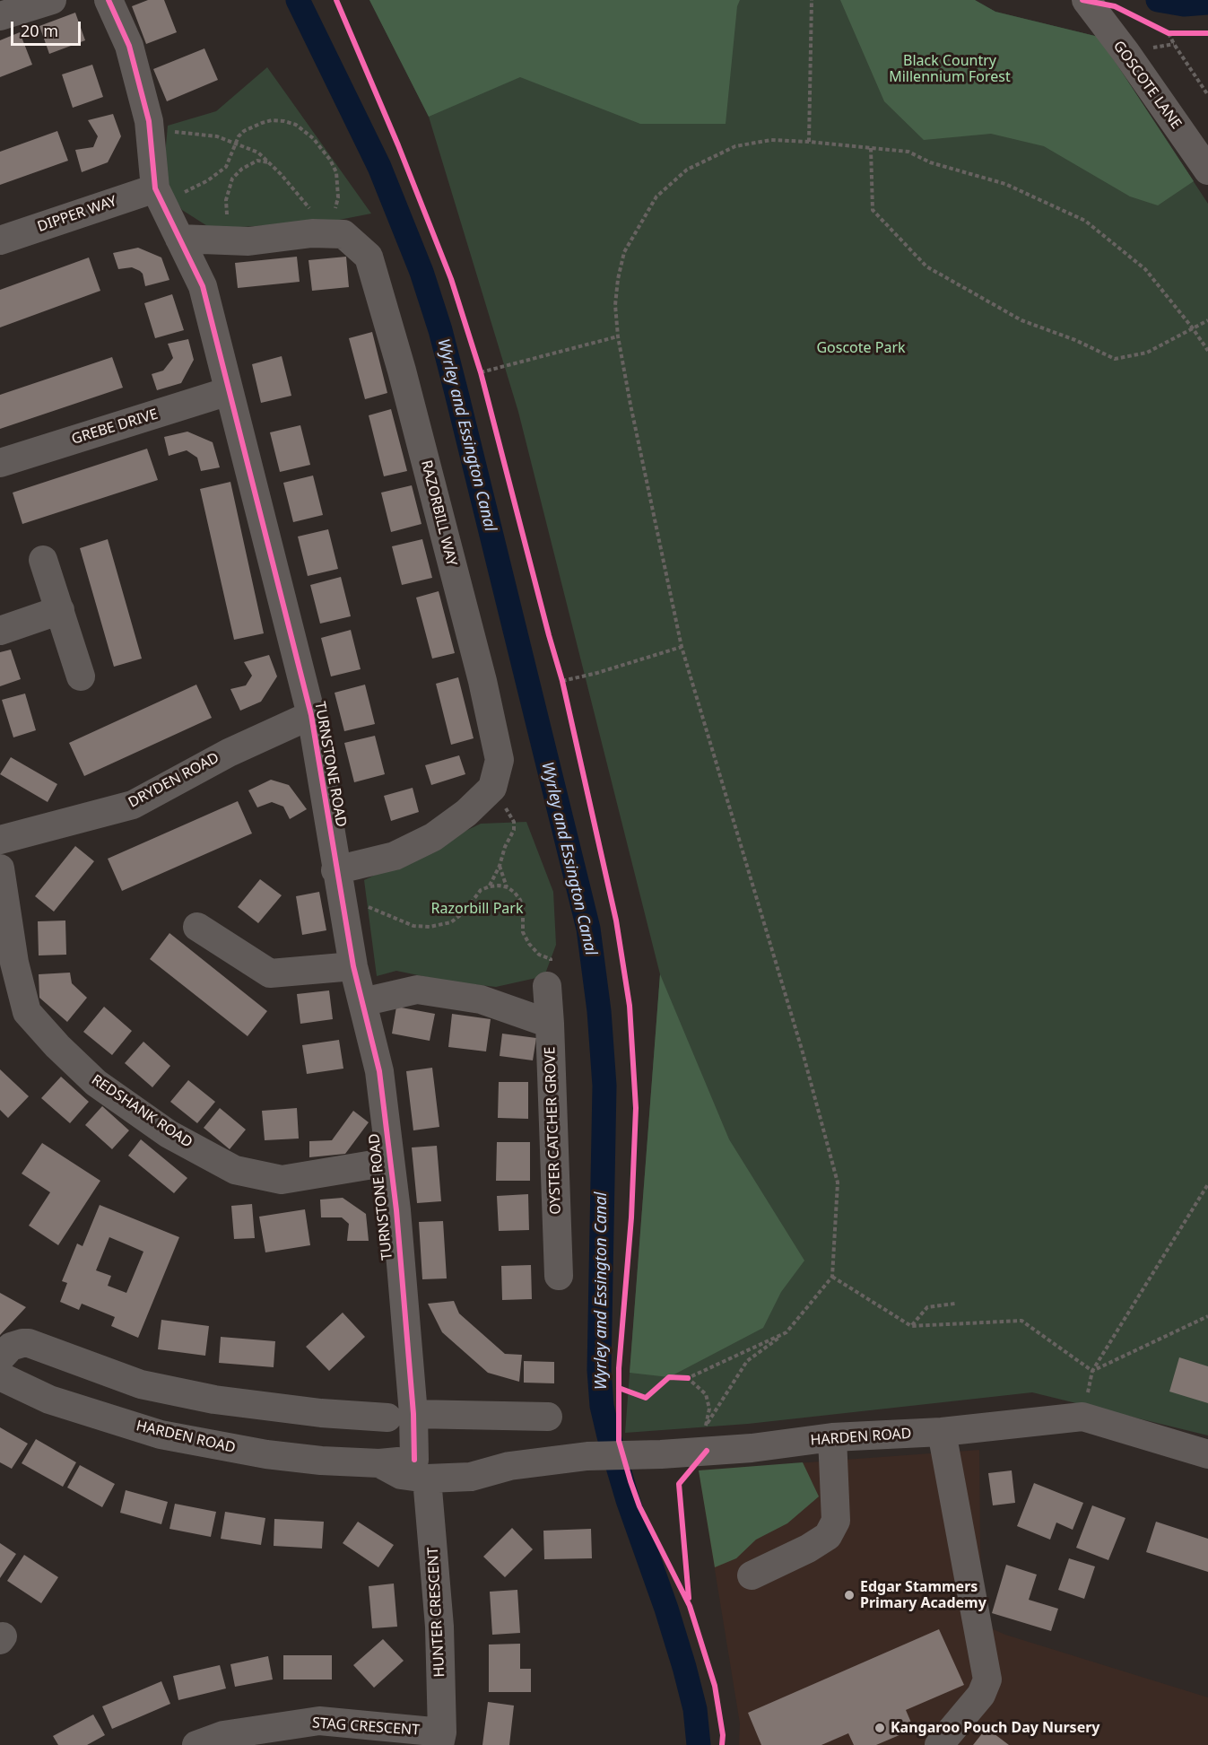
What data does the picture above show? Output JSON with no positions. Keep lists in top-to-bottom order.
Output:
{
  "streets": {
    "street": [
      "GOSCOTE LANE",
      "DIPPER WAY",
      "GREBE DRIVE",
      "RAZORBILL WAY",
      "TURNSTONE ROAD",
      "DRYDEN ROAD",
      "REDSHANK ROAD",
      "OYSTER CATCHER GROVE",
      "HARDEN ROAD",
      "HUNTER CRESCENT",
      "STAG CRESCENT"
    ]
  },
  "crossings": [
    ["DIPPER WAY", "TURNSTONE ROAD"],
    ["GREBE DRIVE", "TURNSTONE ROAD"],
    ["TURNSTONE ROAD", "DRYDEN ROAD"],
    ["TURNSTONE ROAD", "REDSHANK ROAD"],
    ["TURNSTONE ROAD", "HARDEN ROAD"],
    ["TURNSTONE ROAD", "HUNTER CRESCENT"],
    ["HARDEN ROAD", "HUNTER CRESCENT"],
    ["HUNTER CRESCENT", "STAG CRESCENT"]
  ],
  "water": ["Wyrley and Essington Canal"],
  "parks": ["Black Country Millennium Forest", "Goscote Park", "Razorbill Park"],
  "places": ["Edgar Stammers Primary Academy", "Kangaroo Pouch Day Nursery"],
  "scale_bar": "20 m"
}
